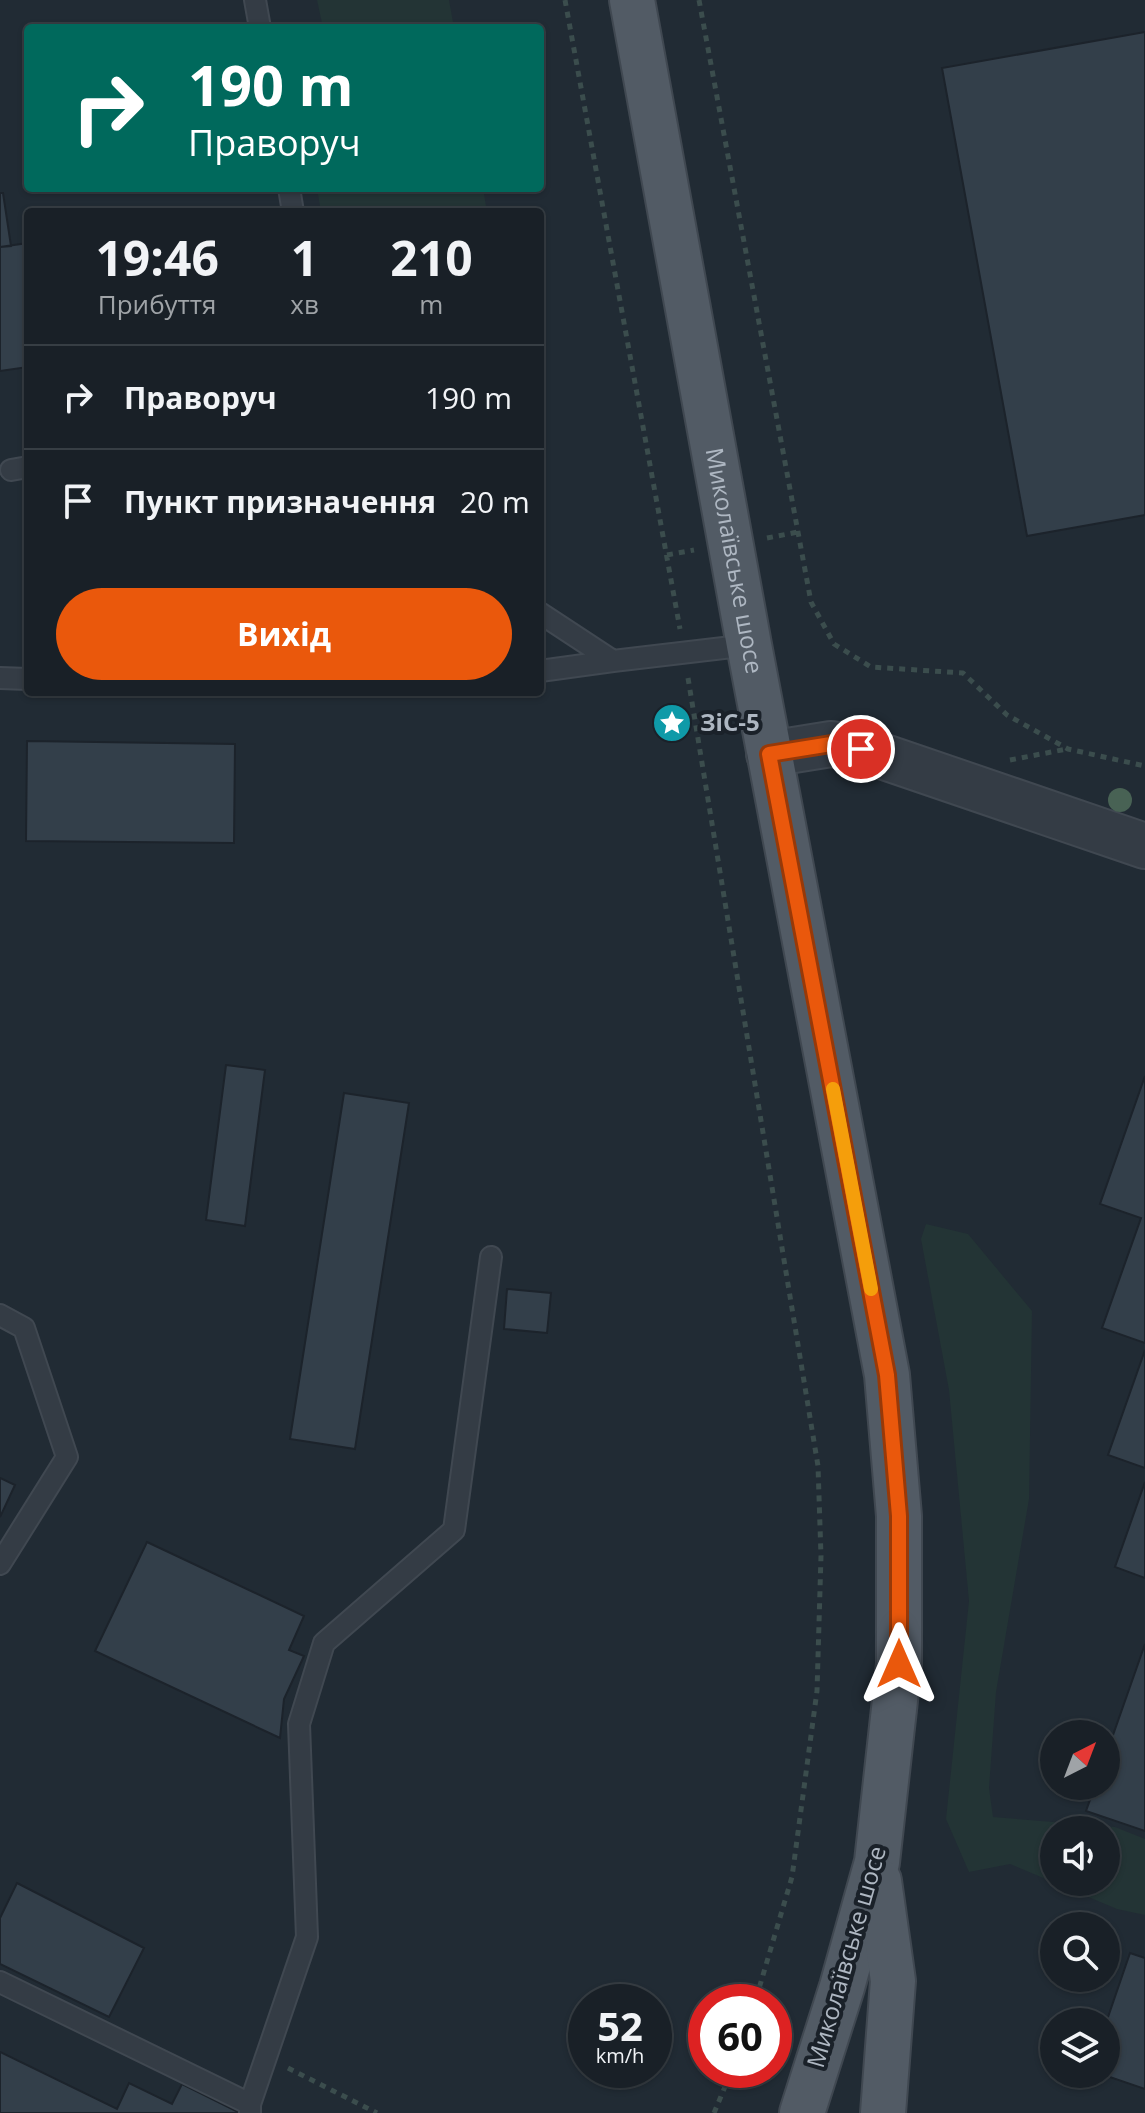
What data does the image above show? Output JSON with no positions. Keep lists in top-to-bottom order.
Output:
{
  "streets": {
    "main road": ["Миколаївське шосе"]
  },
  "places": {
    "place": ["ЗіС-5"]
  },
  "north": "top right",
  "page": {
    "turn": ["190 m", "Праворуч"],
    "eta": [
      "19:46",
      "Прибуття",
      "1",
      "хв",
      "210",
      "m"
    ],
    "list": [
      {
        "name": "Праворуч",
        "value": "190 m"
      },
      {
        "name": "Пункт призначення",
        "value": "20 m"
      }
    ],
    "buttons": "Вихід",
    "speed": "52 km/h",
    "limit": "60"
  }
}
